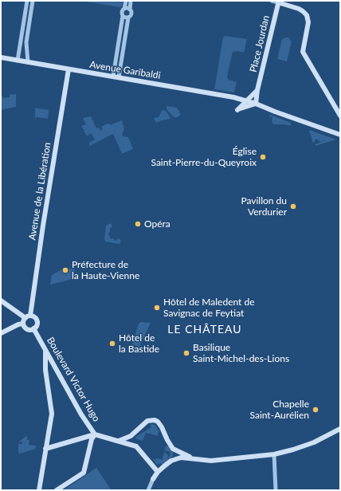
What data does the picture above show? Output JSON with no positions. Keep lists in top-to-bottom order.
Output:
{
  "streets": {
    "main road": [
      "Place Jourdan",
      "Avenue Garibaldi",
      "Avenue de la Libération",
      "Boulevard Victor Hugo"
    ]
  },
  "crossings": [
    ["Place Jourdan", "Avenue Garibaldi"],
    ["Avenue Garibaldi", "Avenue de la Libération"],
    ["Avenue de la Libération", "Boulevard Victor Hugo"]
  ],
  "districts": ["LE CHÂTEAU"],
  "places": [
    "Église Saint-Pierre-du-Queyroix",
    "Pavillon du Verdurier",
    "Opéra",
    "Préfecture de la Haute-Vienne",
    "Hôtel de Maledent de Savignac de Feytiat",
    "Hôtel de la Bastide",
    "Basilique Saint-Michel-des-Lions",
    "Chapelle Saint-Aurélien"
  ]
}
